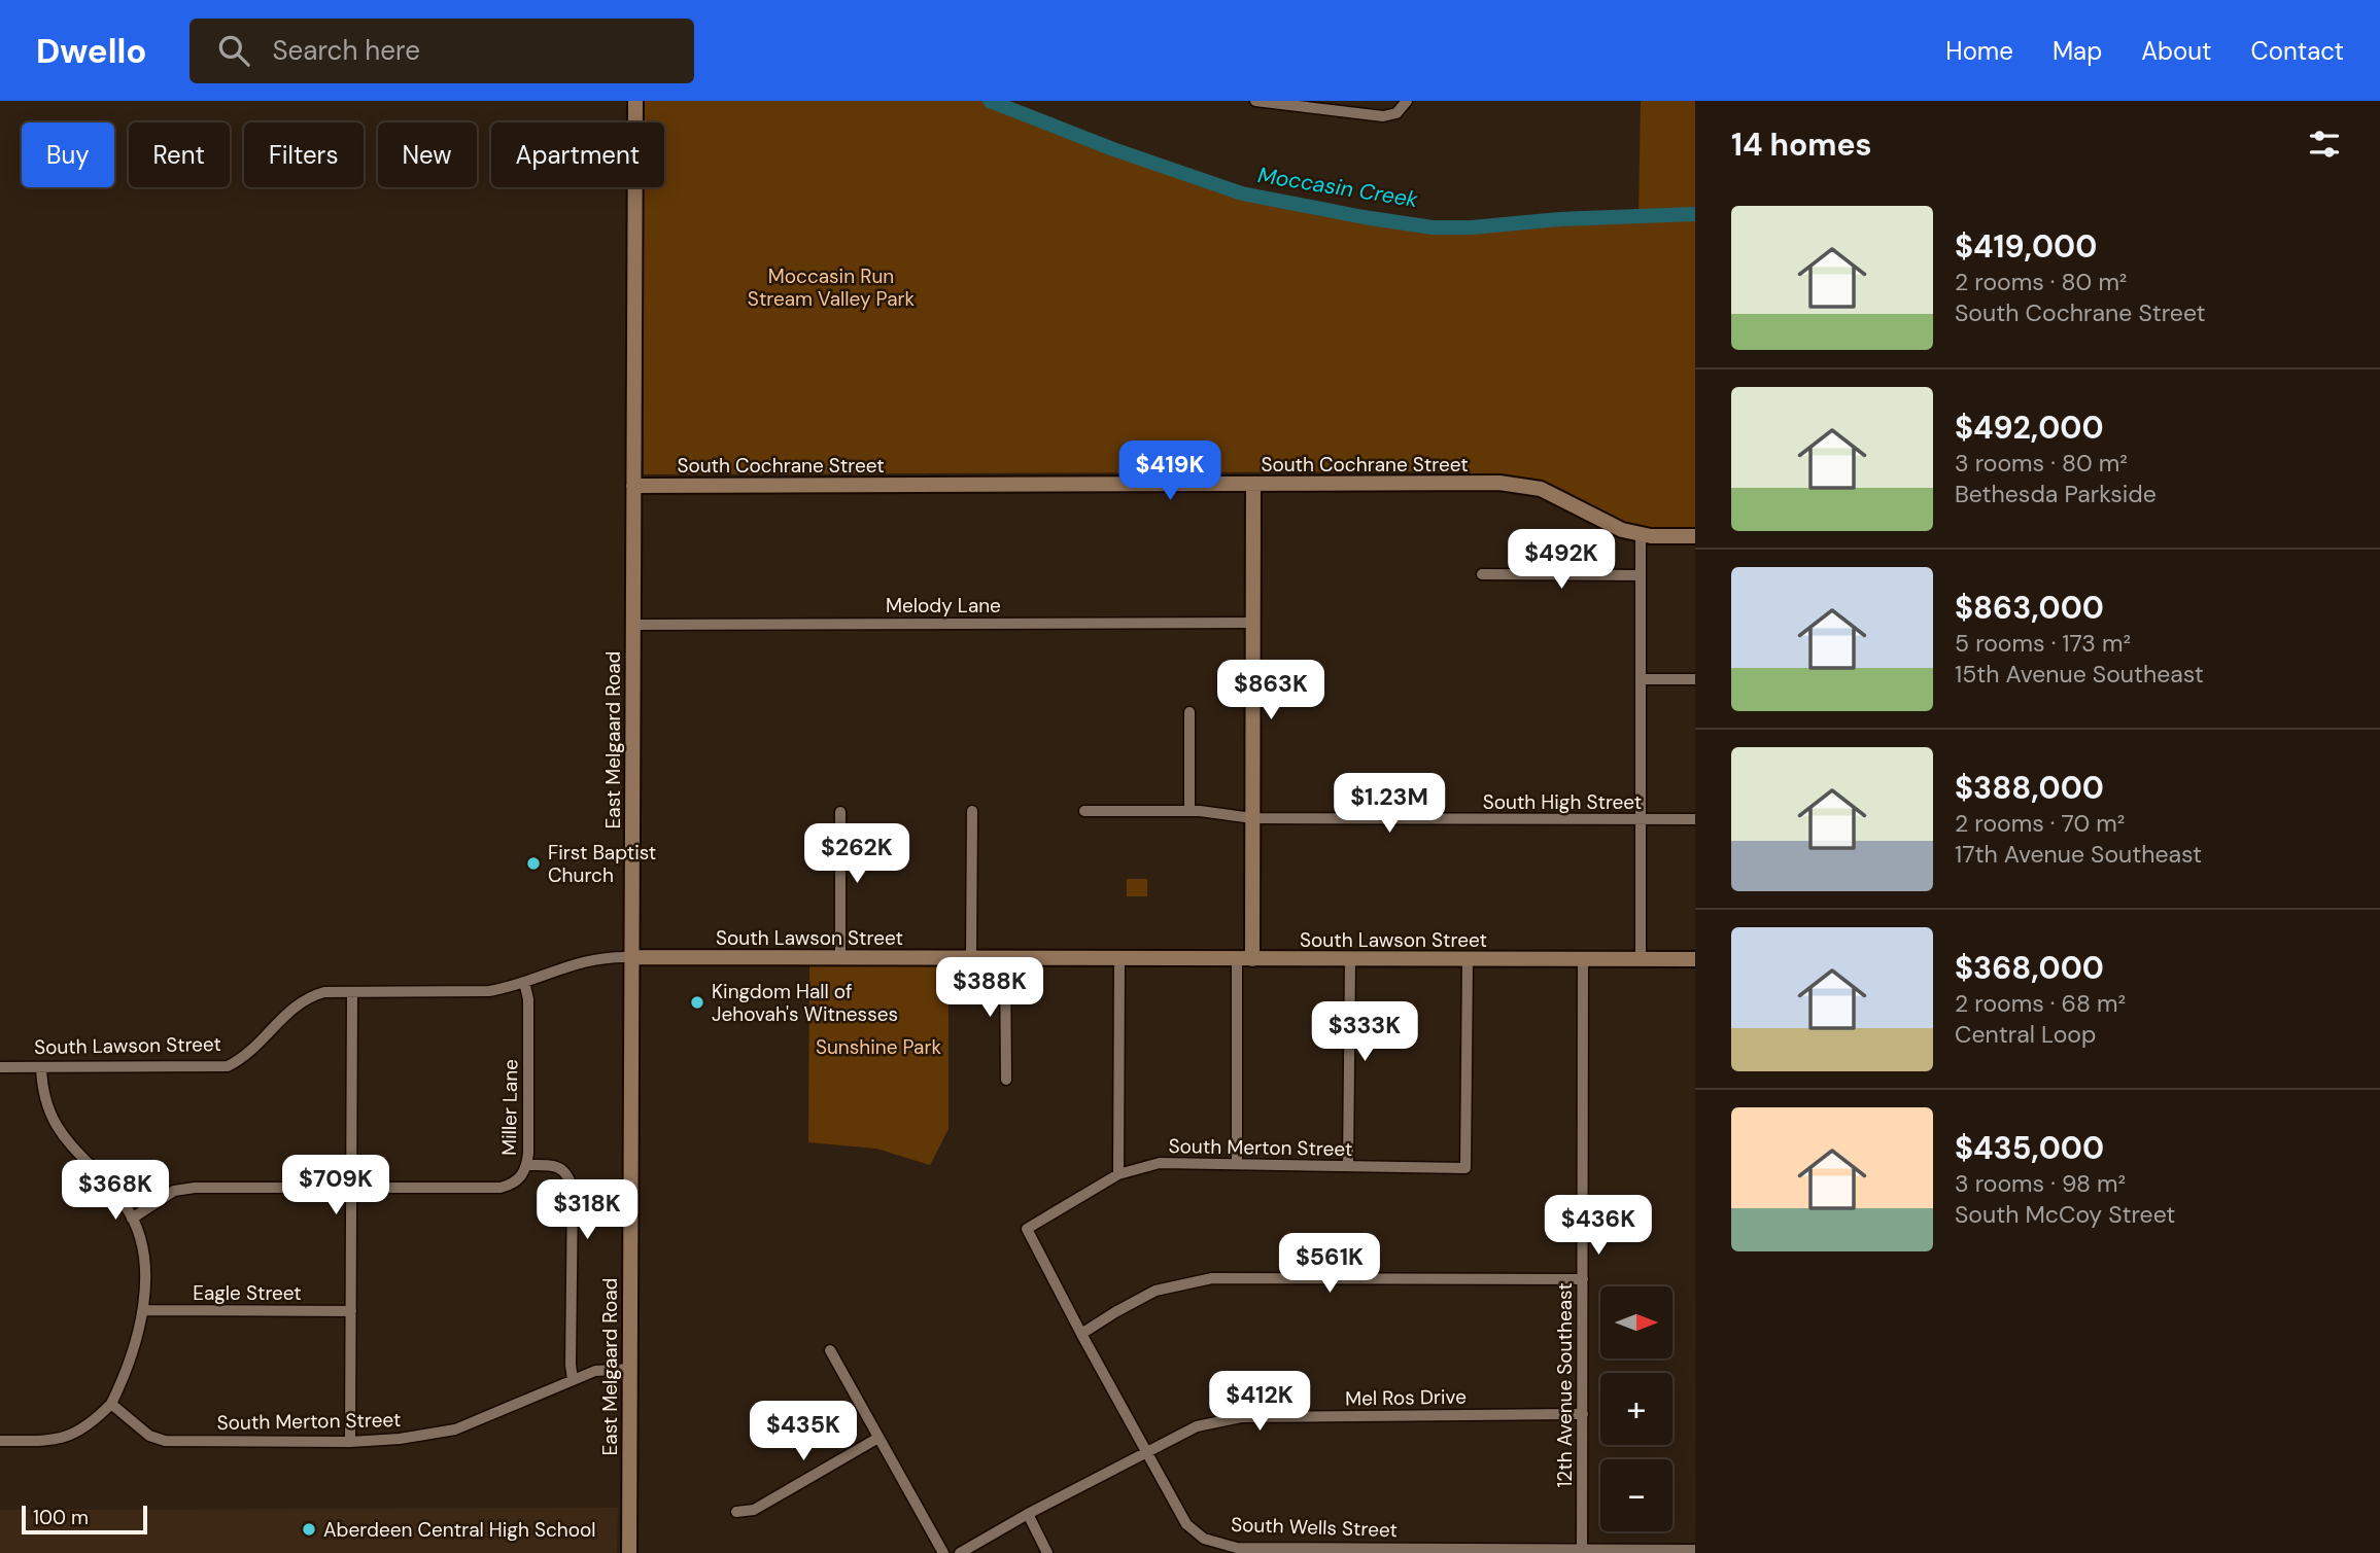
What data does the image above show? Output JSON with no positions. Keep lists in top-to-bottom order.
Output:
{
  "streets": {
    "street": [
      "South Cochrane Street",
      "Melody Lane",
      "East Melgaard Road",
      "South High Street",
      "South Lawson Street",
      "Miller Lane",
      "South Merton Street",
      "Eagle Street",
      "12th Avenue Southeast",
      "Mel Ros Drive",
      "South Wells Street"
    ]
  },
  "crossings": [
    ["South Cochrane Street", "East Melgaard Road"],
    ["Melody Lane", "East Melgaard Road"],
    ["East Melgaard Road", "South Lawson Street"],
    ["East Melgaard Road", "South Merton Street"],
    ["South Lawson Street", "Miller Lane"],
    ["South Lawson Street", "South Merton Street"],
    ["South Lawson Street", "12th Avenue Southeast"],
    ["South Merton Street", "South Wells Street"],
    ["12th Avenue Southeast", "Mel Ros Drive"],
    ["12th Avenue Southeast", "South Wells Street"],
    ["Mel Ros Drive", "South Wells Street"]
  ],
  "water": ["Moccasin Creek"],
  "parks": ["Moccasin Run Stream Valley Park", "Sunshine Park"],
  "places": ["First Baptist Church", "Kingdom Hall of Jehovah's Witnesses", "Aberdeen Central High School"],
  "scale_bar": "100 m",
  "north": "right",
  "page": {
    "header": "Dwello",
    "search": "Search here",
    "nav": [
      "Home",
      "Map",
      "About",
      "Contact"
    ],
    "heading": "14 homes",
    "chip": [
      "Buy",
      "Rent",
      "Filters",
      "New",
      "Apartment"
    ],
    "list": [
      {
        "name": "$419,000",
        "note": "2 rooms · 80 m² · South Cochrane Street"
      },
      {
        "name": "$492,000",
        "note": "3 rooms · 80 m² · Bethesda Parkside"
      },
      {
        "name": "$863,000",
        "note": "5 rooms · 173 m² · 15th Avenue Southeast"
      },
      {
        "name": "$388,000",
        "note": "2 rooms · 70 m² · 17th Avenue Southeast"
      },
      {
        "name": "$368,000",
        "note": "2 rooms · 68 m² · Central Loop"
      },
      {
        "name": "$435,000",
        "note": "3 rooms · 98 m² · South McCoy Street"
      }
    ],
    "price": [
      "$419K",
      "$492K",
      "$863K",
      "$1.23M",
      "$262K",
      "$388K",
      "$333K",
      "$709K",
      "$368K",
      "$318K",
      "$436K",
      "$561K",
      "$412K",
      "$435K"
    ],
    "map_buttons": ["+", "−"],
    "scale": "100 m"
  }
}
